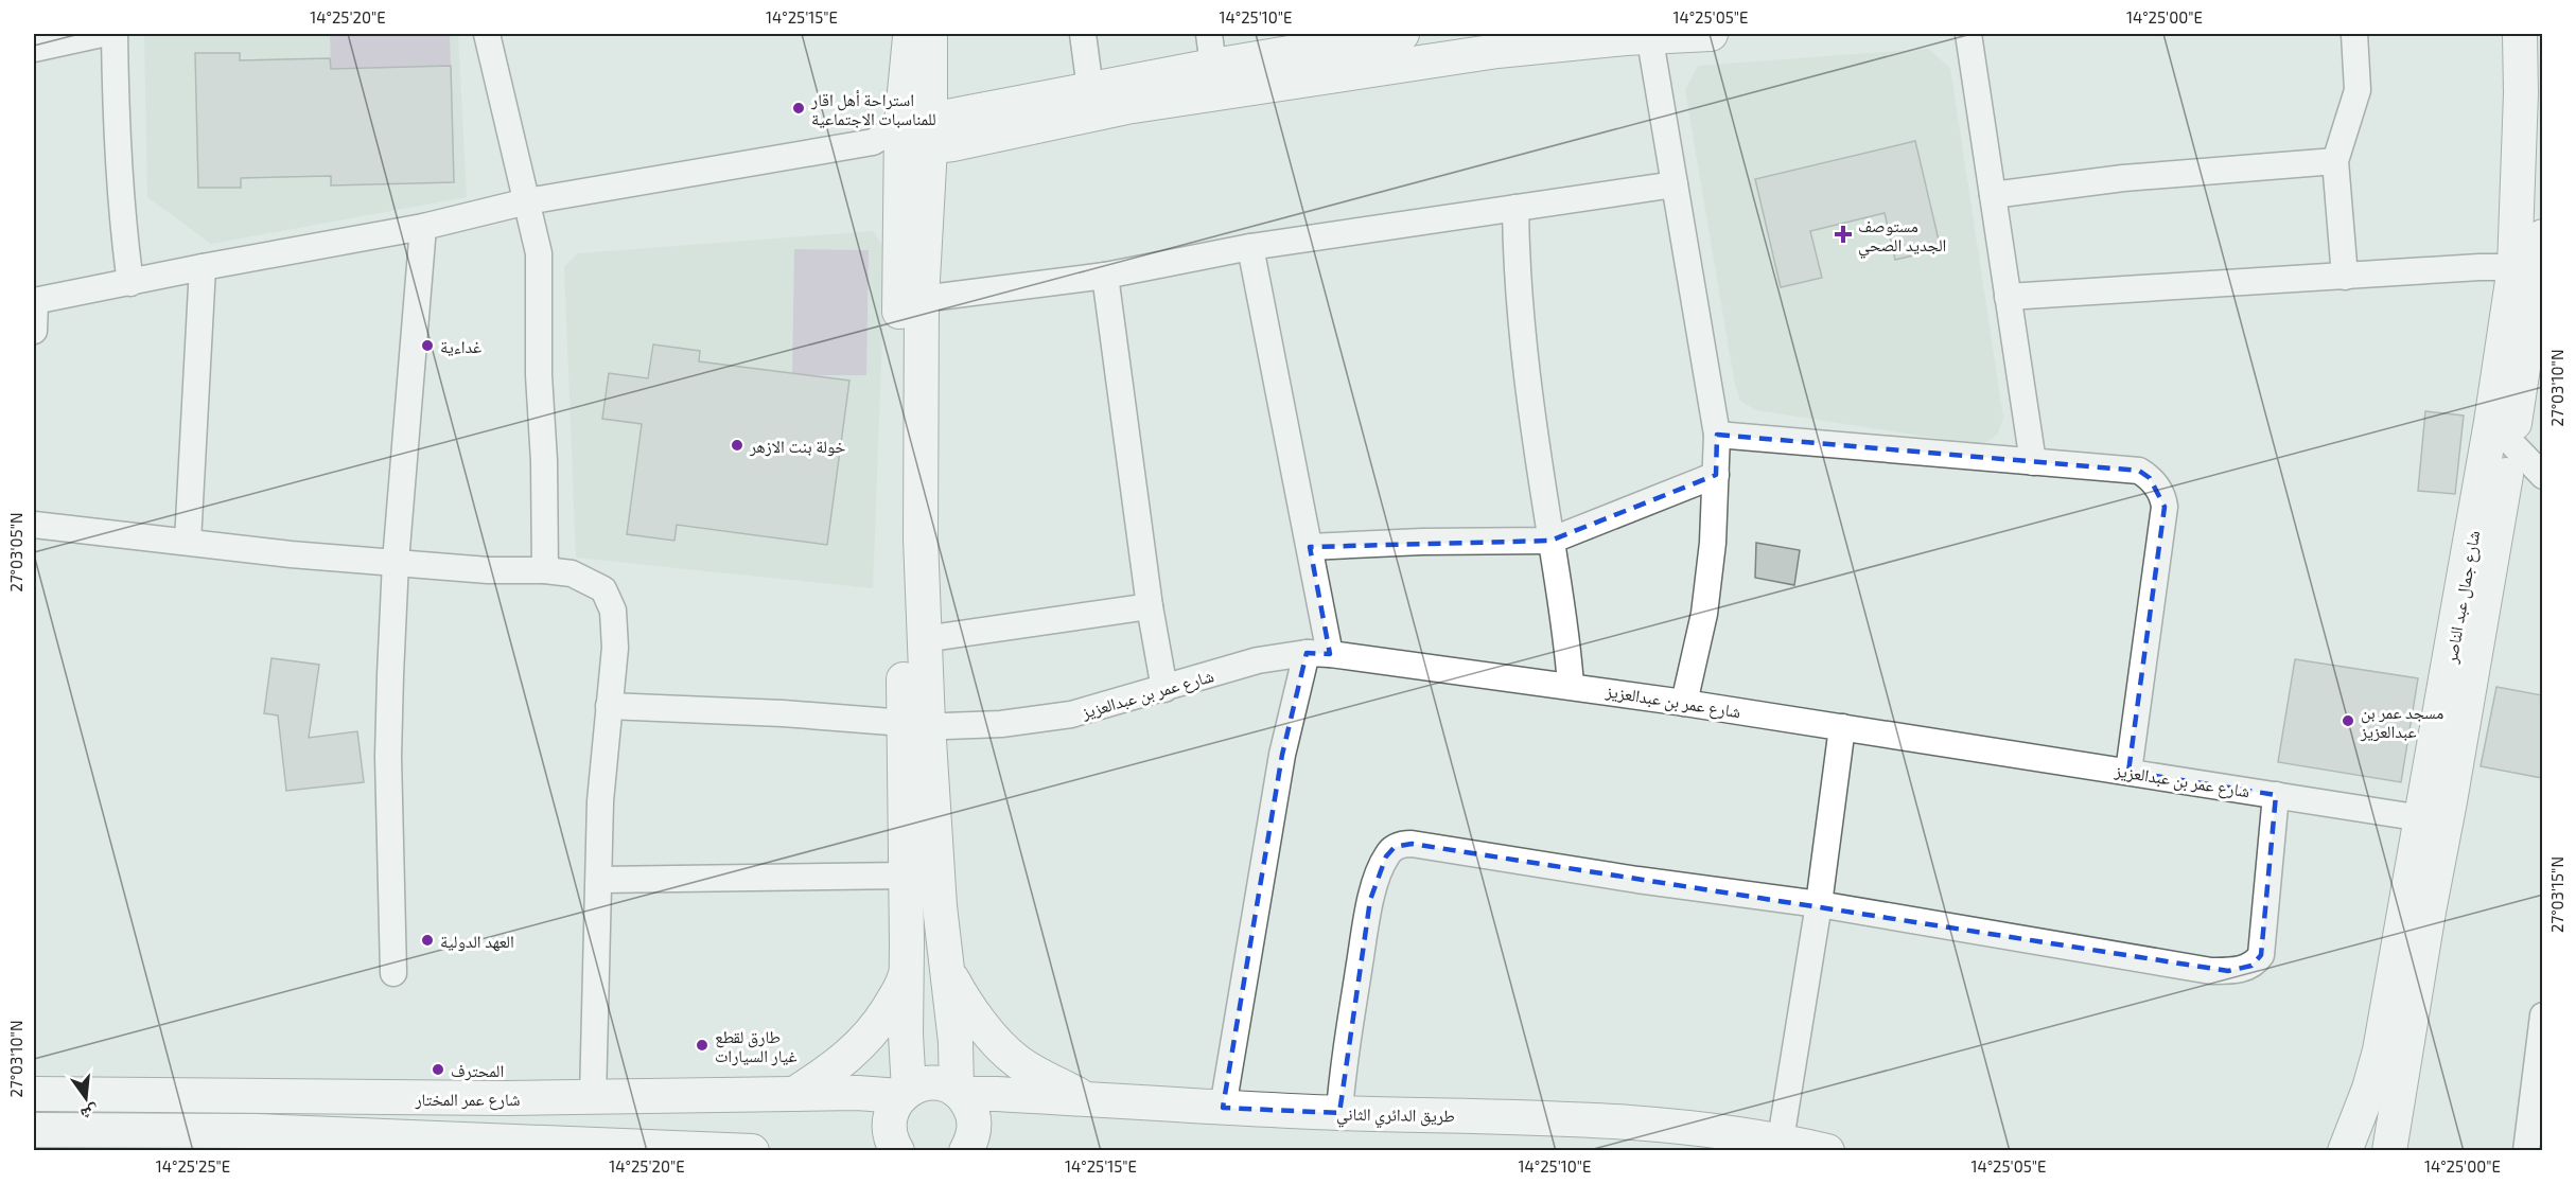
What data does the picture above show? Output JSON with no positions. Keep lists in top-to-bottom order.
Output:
{
  "streets": {
    "main road": ["شارع جمال عبد الناصر", "شارع عمر المختار", "طريق الدائري الثاني"],
    "street": ["شارع عمر بن عبدالعزيز"]
  },
  "crossings": [
    ["شارع جمال عبد الناصر", "شارع عمر بن عبدالعزيز"],
    ["شارع عمر المختار", "طريق الدائري الثاني"]
  ],
  "places": {
    "other": [
      "استراحة أهل اقار للمناسبات الاجتماعية",
      "غداءية",
      "خولة بنت الازهر",
      "مسجد عمر بن عبدالعزيز",
      "العهد الدولية",
      "طارق لقطع غيار السيارات",
      "المحترف"
    ],
    "health": ["مستوصف الجديد الصحي"]
  },
  "north": "bottom",
  "coordinates": [
    "14°25'20\"E",
    "14°25'15\"E",
    "14°25'10\"E",
    "14°25'05\"E",
    "14°25'00\"E",
    "27°03'10\"N",
    "27°03'05\"N",
    "27°03'15\"N",
    "14°25'25\"E"
  ]
}
